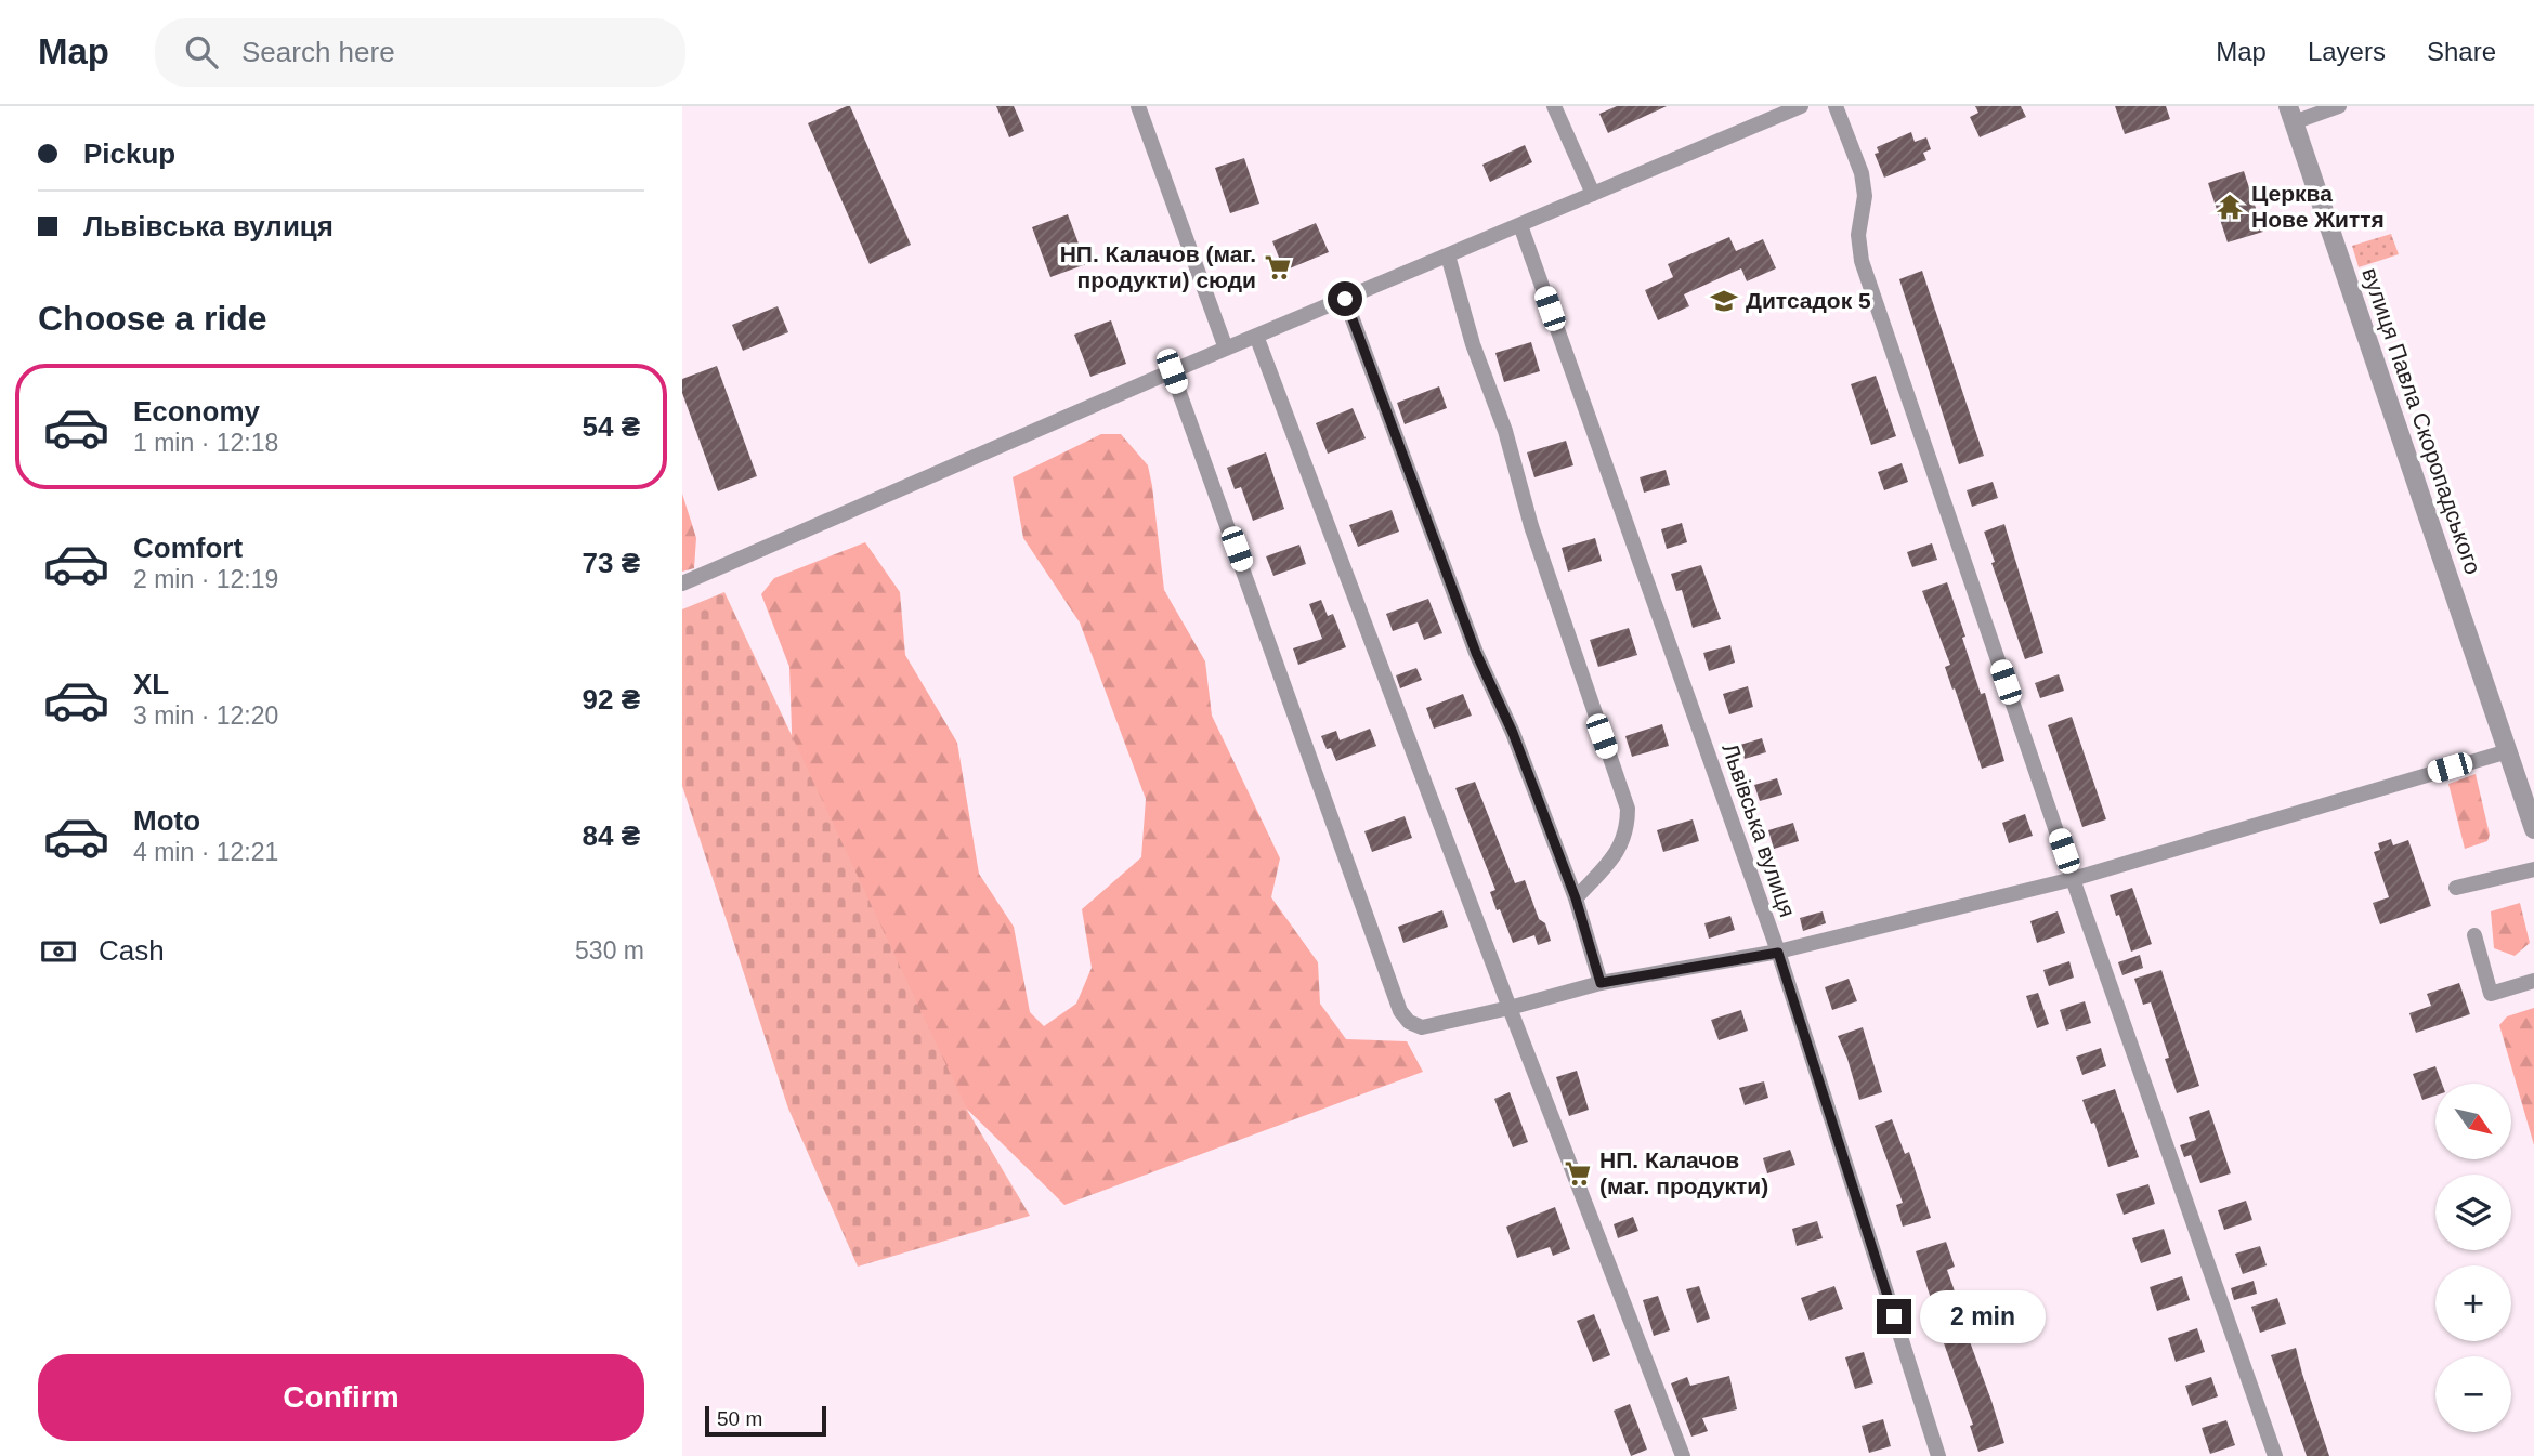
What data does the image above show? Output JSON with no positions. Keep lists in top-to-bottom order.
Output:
{
  "streets": {
    "street": ["вулиця Павла Скоропадського", "Львівська вулиця"]
  },
  "places": {
    "temple": ["Церква Нове Життя"],
    "supermarket": ["НП. Калачов (маг. продукти) сюди", "НП. Калачов (маг. продукти)"],
    "school or university": ["Дитсадок 5"]
  },
  "scale_bar": "50 m",
  "north": "bottom right",
  "page": {
    "header": "Map",
    "search": "Search here",
    "nav": ["Map", "Layers", "Share"],
    "banner": ["Pickup", "Львівська вулиця"],
    "heading": "Choose a ride",
    "list": [
      {
        "name": "Economy",
        "note": "1 min · 12:18",
        "value": "54 ₴"
      },
      {
        "name": "Comfort",
        "note": "2 min · 12:19",
        "value": "73 ₴"
      },
      {
        "name": "XL",
        "note": "3 min · 12:20",
        "value": "92 ₴"
      },
      {
        "name": "Moto",
        "note": "4 min · 12:21",
        "value": "84 ₴"
      }
    ],
    "pay": ["Cash", "530 m"],
    "map_buttons": ["+", "−"],
    "bubble": "2 min",
    "buttons": "Confirm",
    "scale": "50 m"
  }
}
